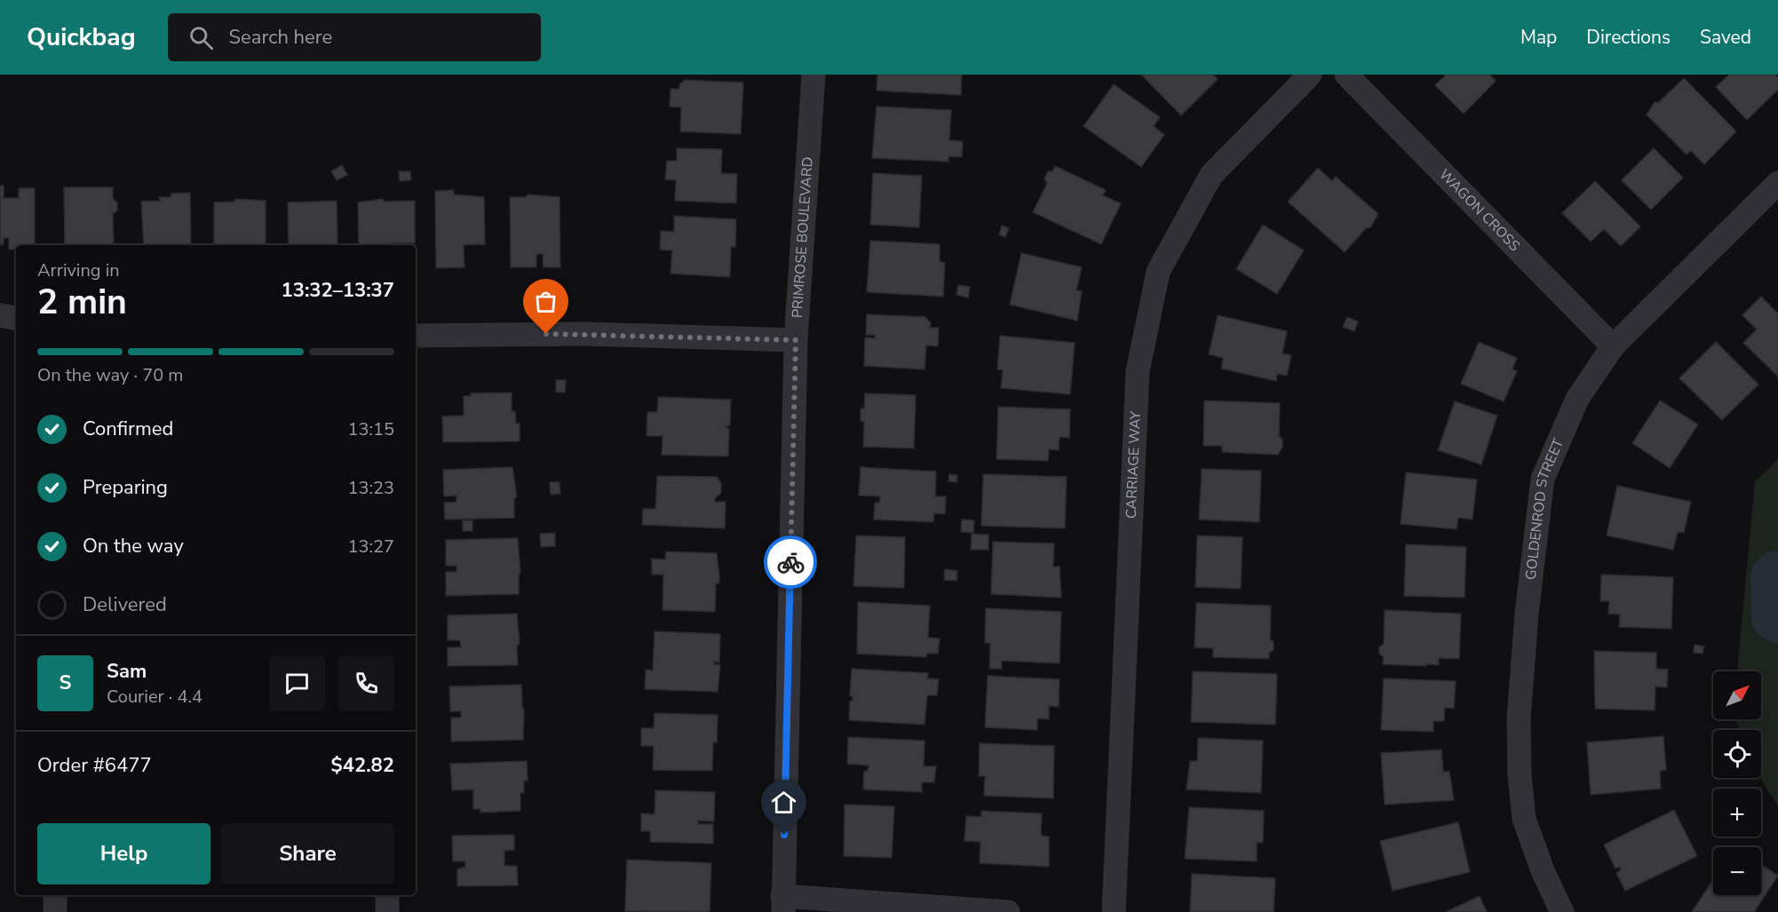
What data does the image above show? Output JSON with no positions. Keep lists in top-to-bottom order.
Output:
{
  "streets": {
    "street": [
      "WAGON CROSS",
      "PRIMROSE BOULEVARD",
      "CARRIAGE WAY",
      "GOLDENROD STREET"
    ]
  },
  "crossings": [
    ["WAGON CROSS", "GOLDENROD STREET"]
  ],
  "north": "top right",
  "page": {
    "header": "Quickbag",
    "search": "Search here",
    "nav": ["Map", "Directions", "Saved"],
    "heading": ["2 min", "Arriving in", "13:32–13:37"],
    "panel": [
      "Sam",
      "Courier · 4.4",
      "Order #6477",
      "$42.82"
    ],
    "bar": "On the way · 70 m",
    "list": [
      ["Confirmed", "13:15"],
      ["Preparing", "13:23"],
      ["On the way", "13:27"],
      "Delivered"
    ],
    "round": "S",
    "map_buttons": ["+", "−"],
    "buttons": ["Help", "Share"]
  }
}
